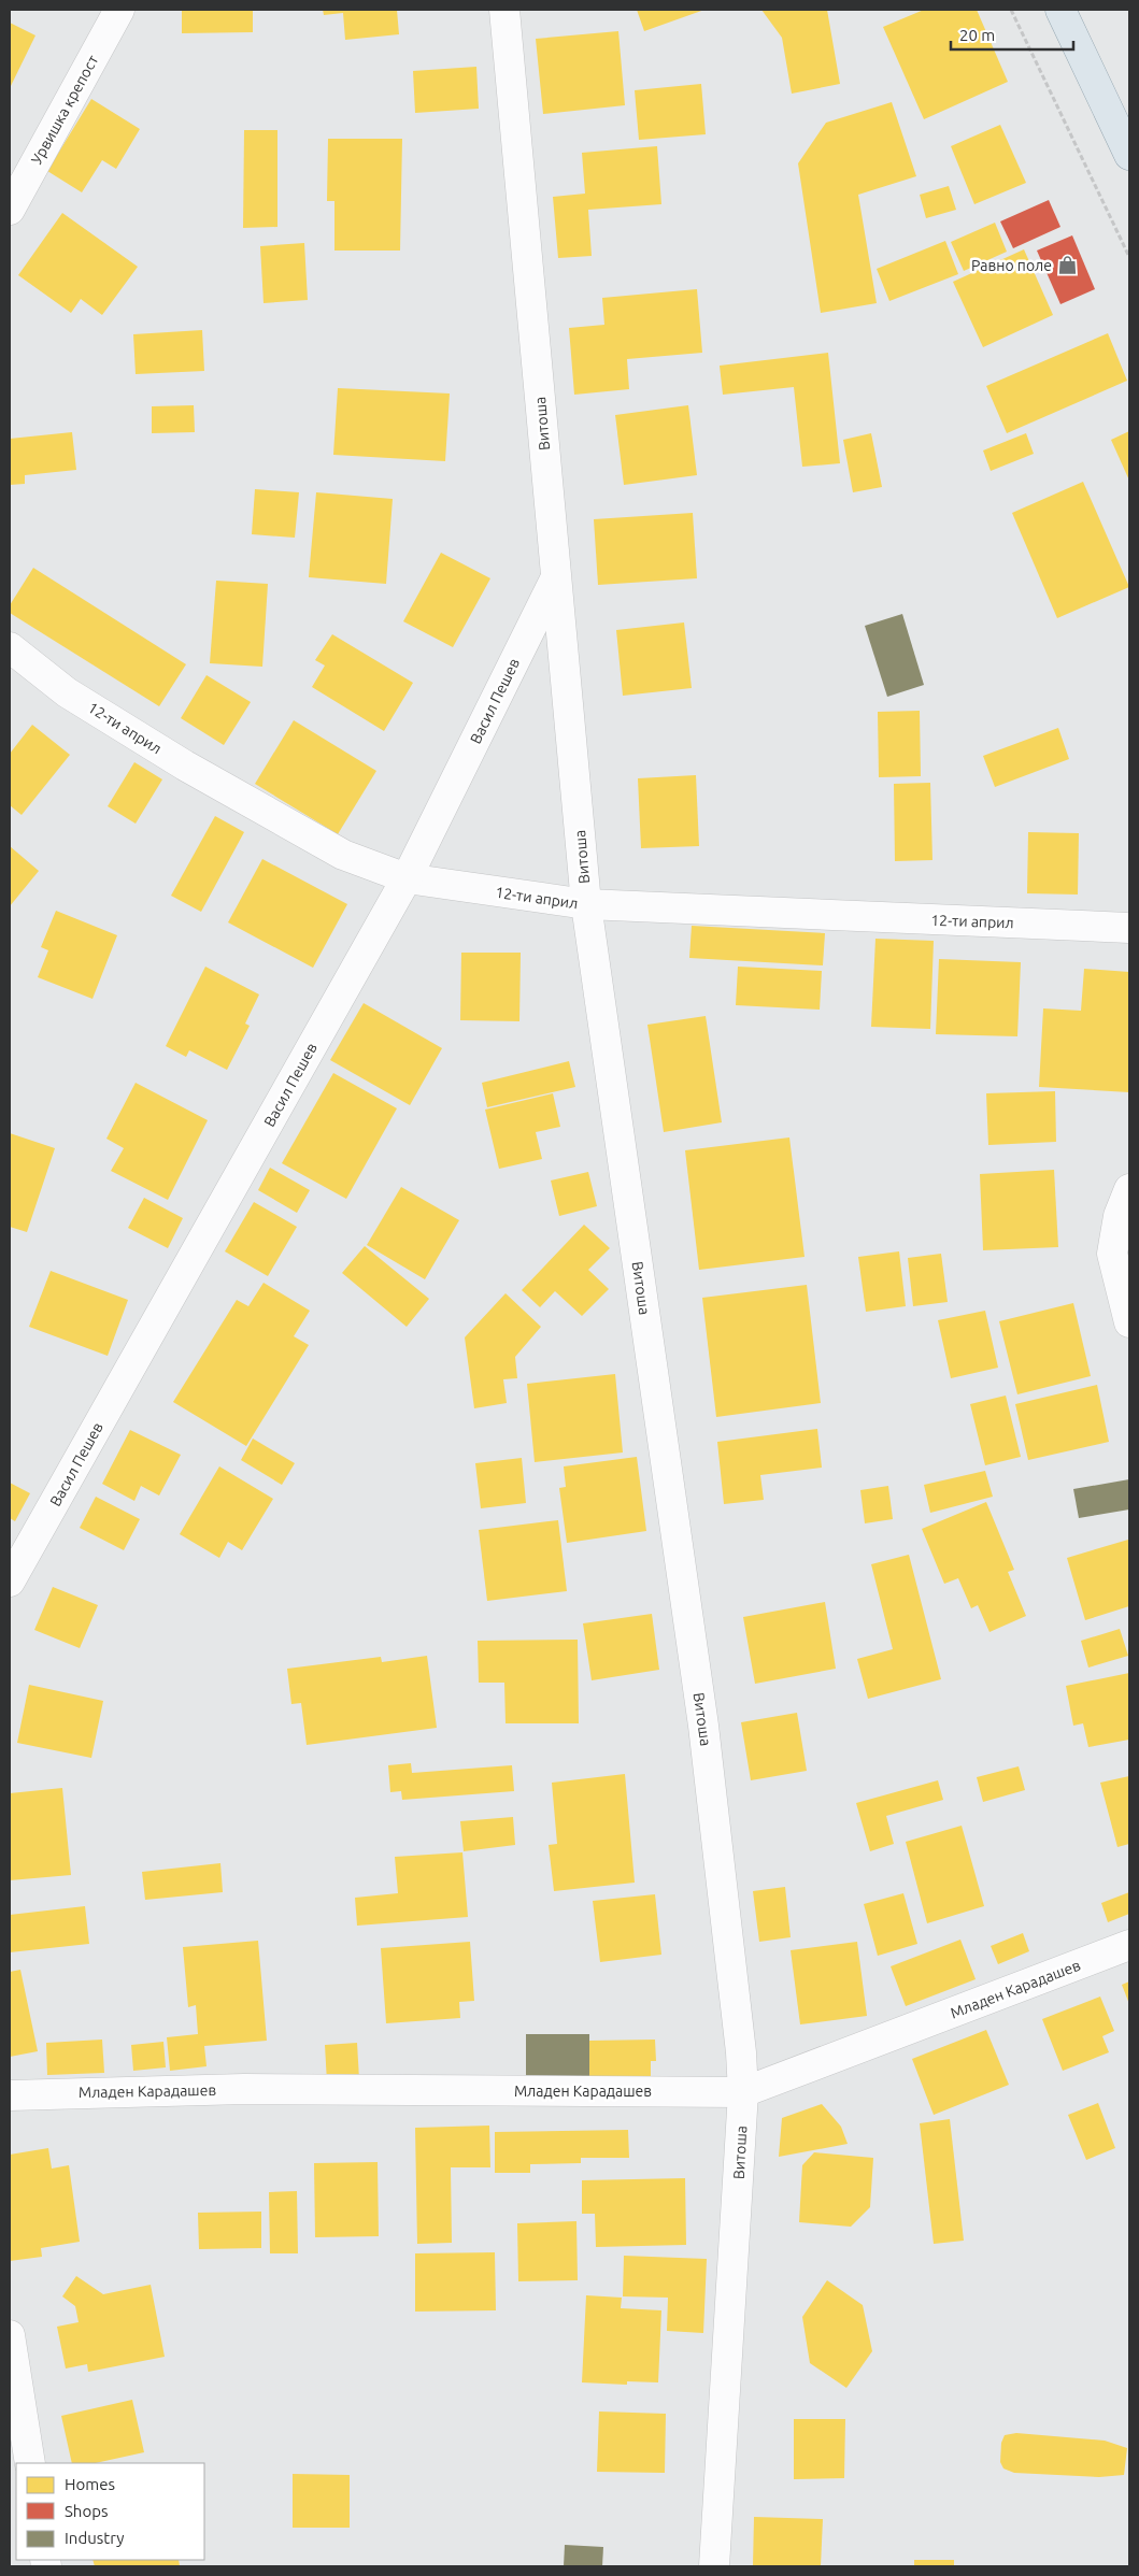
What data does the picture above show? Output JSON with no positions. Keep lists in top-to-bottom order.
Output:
{
  "streets": {
    "street": [
      "Урвишка крепост",
      "Витоша",
      "Васил Пешев",
      "12-ти април",
      "Младен Карадашев"
    ]
  },
  "crossings": [
    ["Витоша", "Васил Пешев"],
    ["Витоша", "12-ти април"],
    ["Витоша", "Младен Карадашев"],
    ["Васил Пешев", "12-ти април"]
  ],
  "places": {
    "shop": ["Равно поле"]
  },
  "legend": ["Homes", "Shops", "Industry"],
  "scale_bar": "20 m"
}
